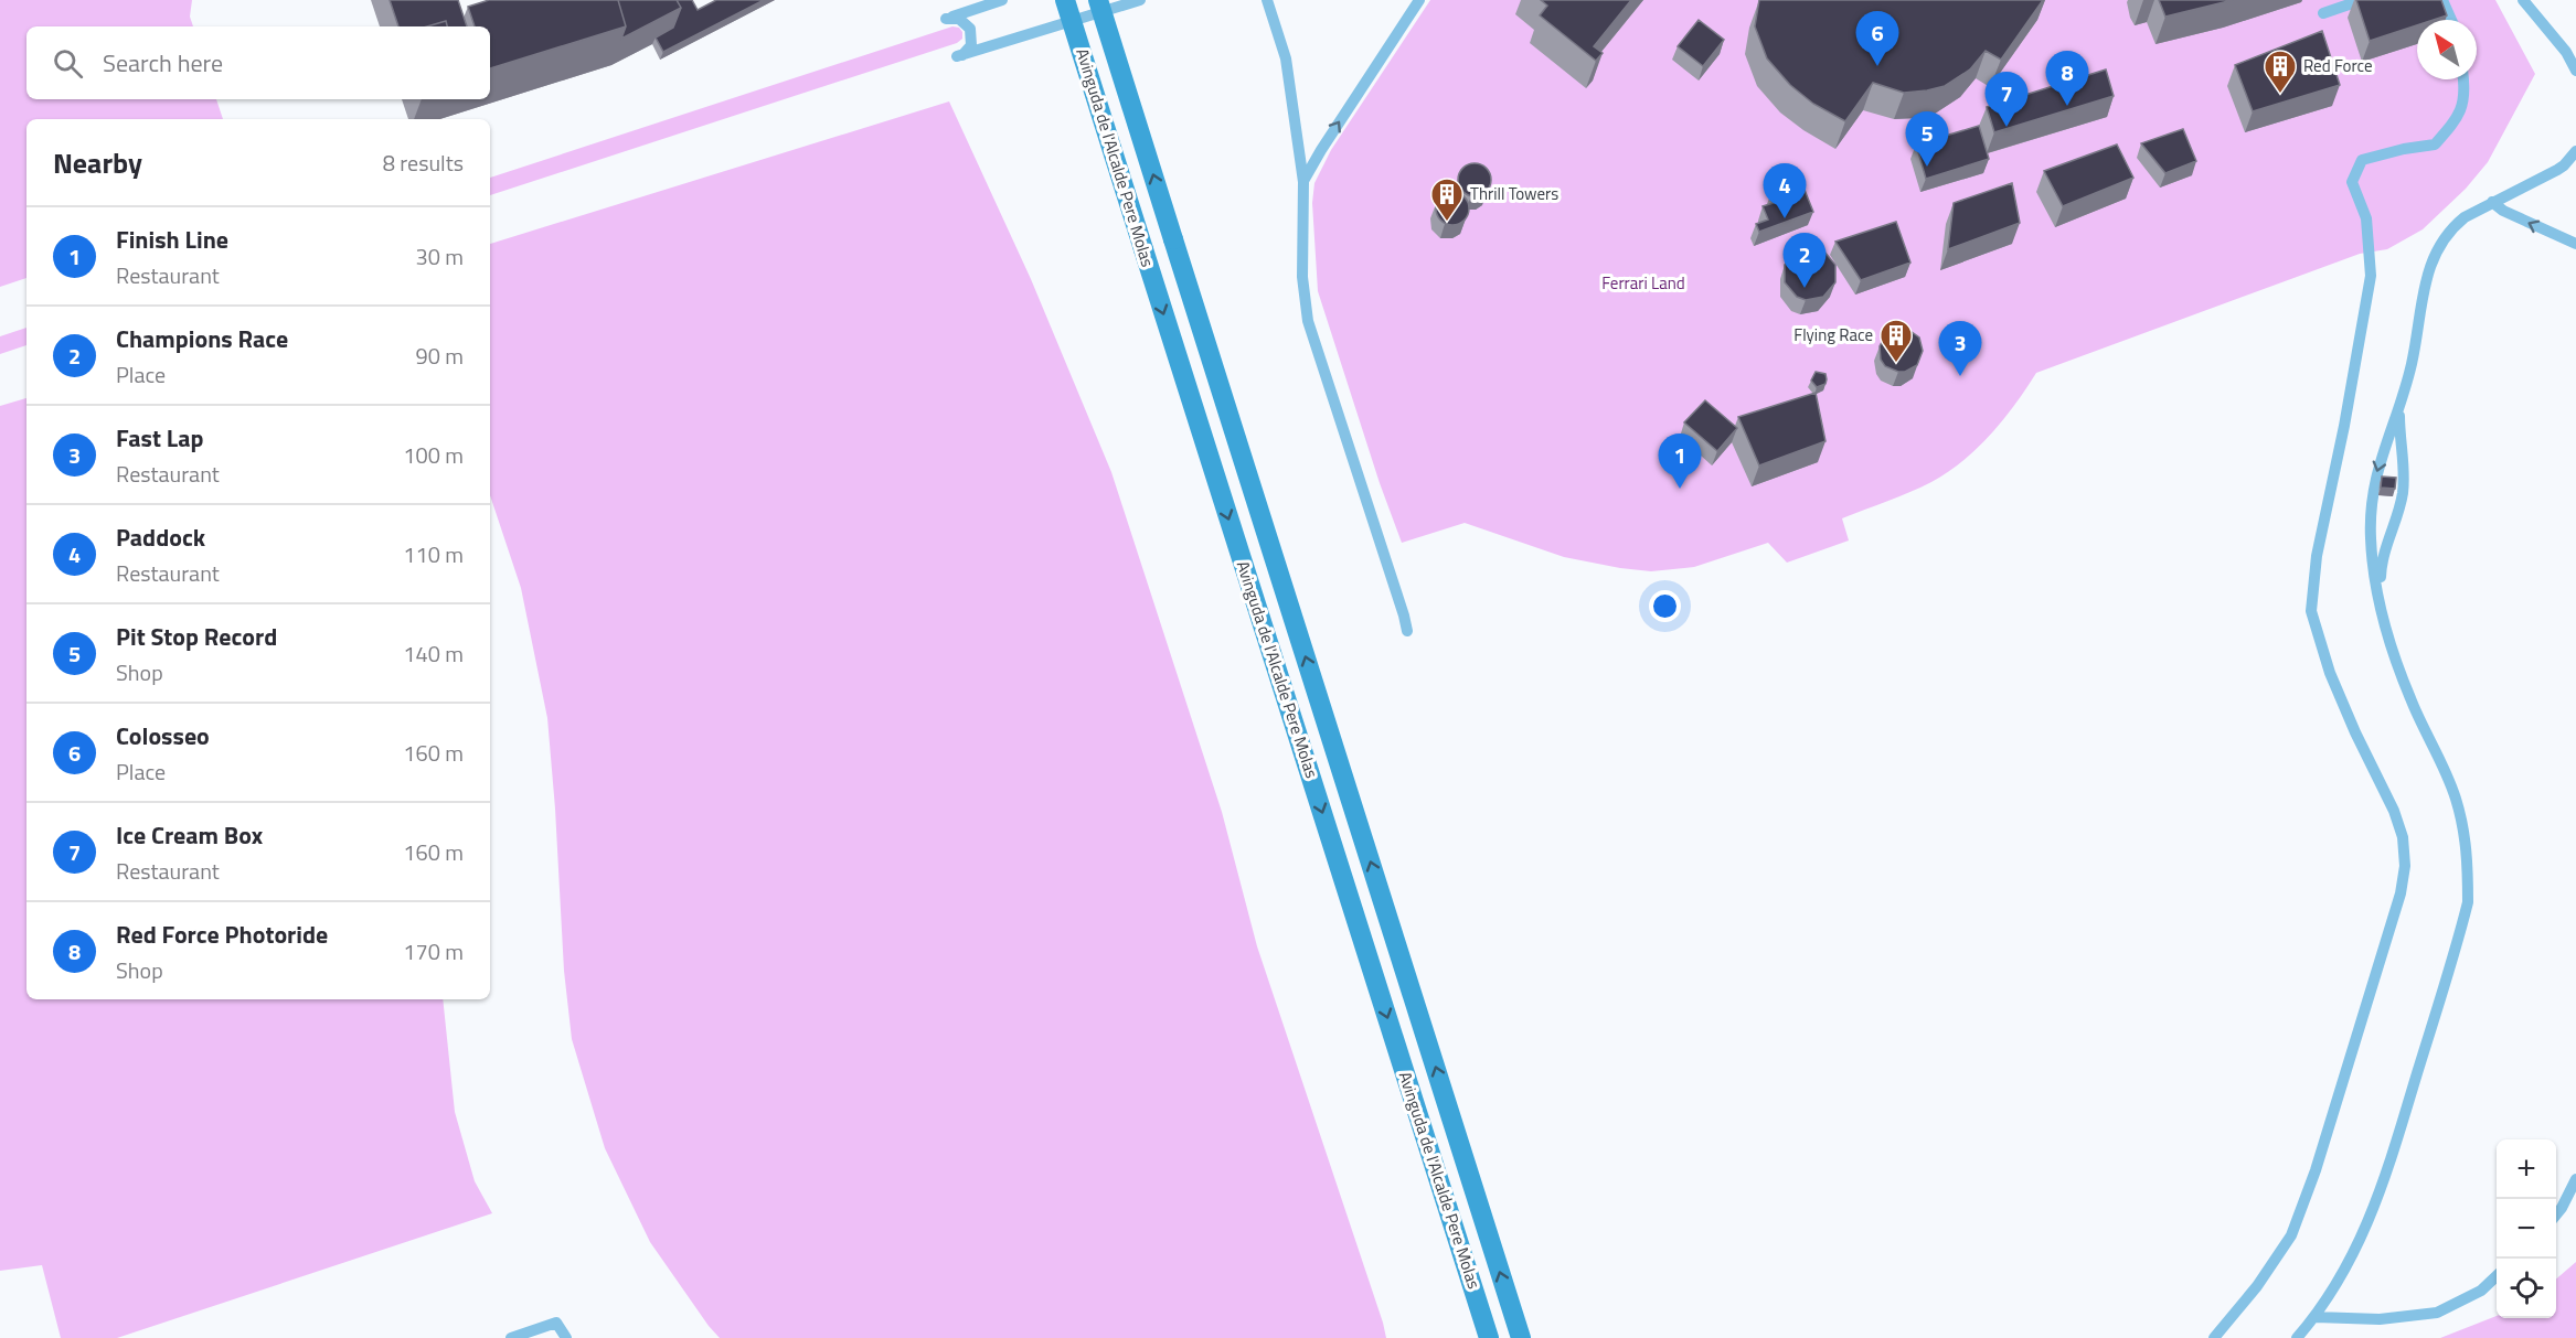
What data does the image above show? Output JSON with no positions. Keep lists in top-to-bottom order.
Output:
{
  "streets": {
    "street": ["Avinguda de l'Alcalde Pere Molas"]
  },
  "parks": ["Ferrari Land"],
  "places": {
    "building": ["Red Force", "Thrill Towers", "Flying Race"]
  },
  "north": "top left",
  "page": {
    "pins": [
      "6",
      "8",
      "7",
      "5",
      "4",
      "2",
      "3",
      "1"
    ],
    "search": "Search here",
    "heading": ["Nearby", "8 results"],
    "list": [
      {
        "mark": "1",
        "name": "Finish Line",
        "note": "Restaurant",
        "value": "30 m"
      },
      {
        "mark": "2",
        "name": "Champions Race",
        "note": "Place",
        "value": "90 m"
      },
      {
        "mark": "3",
        "name": "Fast Lap",
        "note": "Restaurant",
        "value": "100 m"
      },
      {
        "mark": "4",
        "name": "Paddock",
        "note": "Restaurant",
        "value": "110 m"
      },
      {
        "mark": "5",
        "name": "Pit Stop Record",
        "note": "Shop",
        "value": "140 m"
      },
      {
        "mark": "6",
        "name": "Colosseo",
        "note": "Place",
        "value": "160 m"
      },
      {
        "mark": "7",
        "name": "Ice Cream Box",
        "note": "Restaurant",
        "value": "160 m"
      },
      {
        "mark": "8",
        "name": "Red Force Photoride",
        "note": "Shop",
        "value": "170 m"
      }
    ],
    "map_buttons": ["+", "−"]
  }
}
